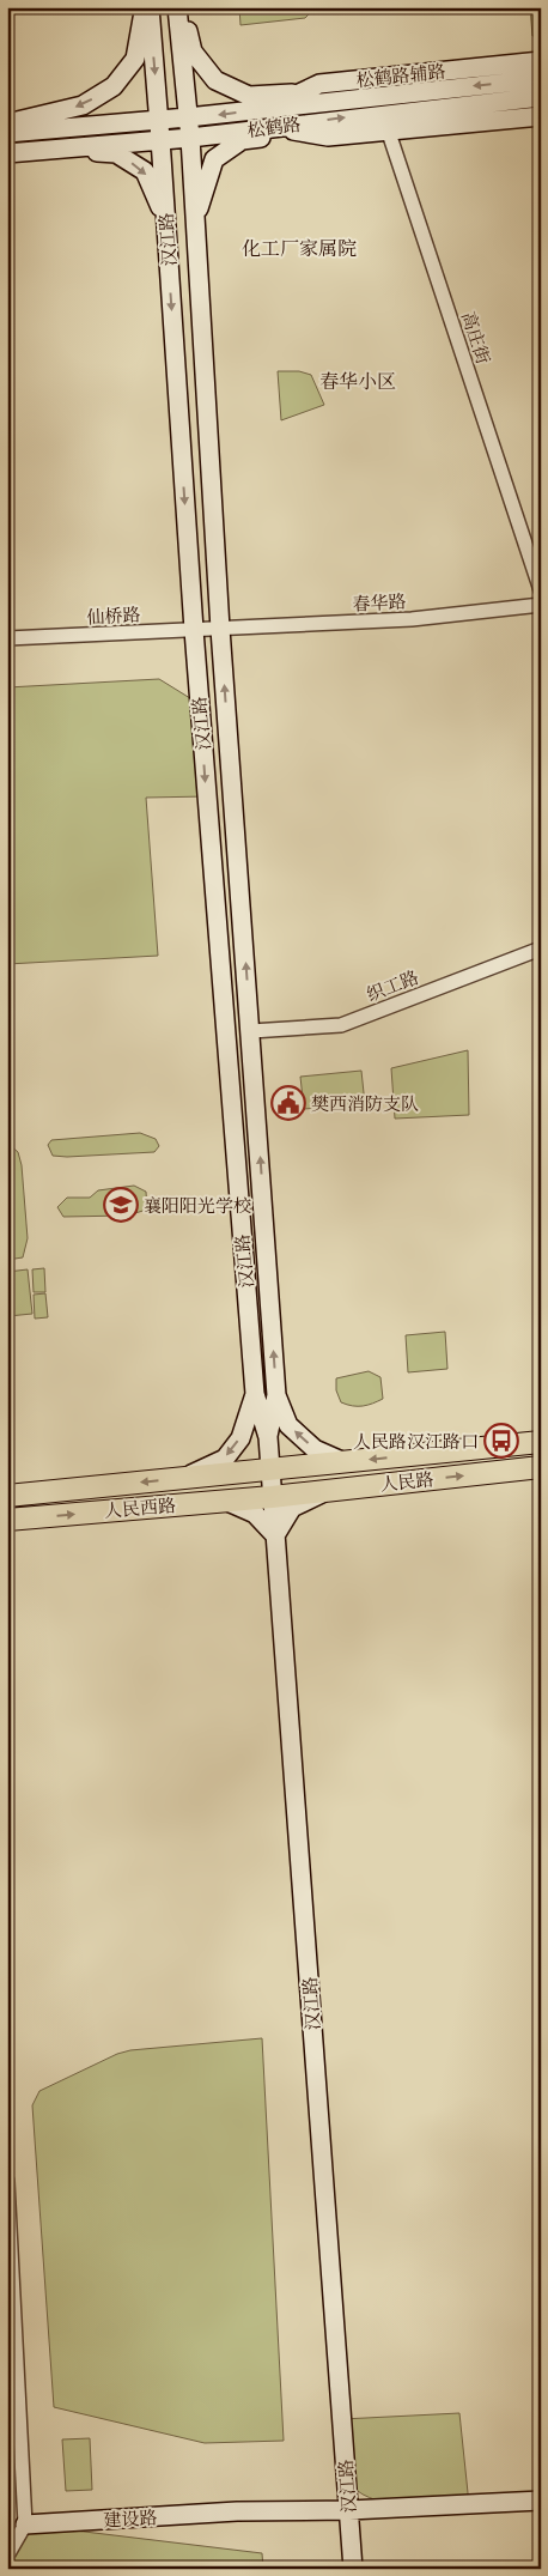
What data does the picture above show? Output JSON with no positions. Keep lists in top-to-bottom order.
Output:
{
  "streets": {
    "main road": [
      "松鹤路辅路",
      "松鹤路",
      "汉江路",
      "人民路",
      "人民西路",
      "建设路"
    ],
    "street": [
      "高庄街",
      "春华路",
      "仙桥路",
      "织工路"
    ]
  },
  "crossings": [
    ["松鹤路辅路", "松鹤路"],
    ["松鹤路", "汉江路"],
    ["松鹤路", "高庄街"],
    ["汉江路", "春华路"],
    ["汉江路", "仙桥路"],
    ["汉江路", "织工路"],
    ["汉江路", "人民路"],
    ["汉江路", "人民西路"],
    ["汉江路", "建设路"],
    ["春华路", "仙桥路"],
    ["人民路", "人民西路"]
  ],
  "districts": ["化工厂家属院", "春华小区"],
  "places": {
    "public building": ["樊西消防支队"],
    "school or university": ["襄阳阳光学校"],
    "bus stop": ["人民路汉江路口"]
  }
}
